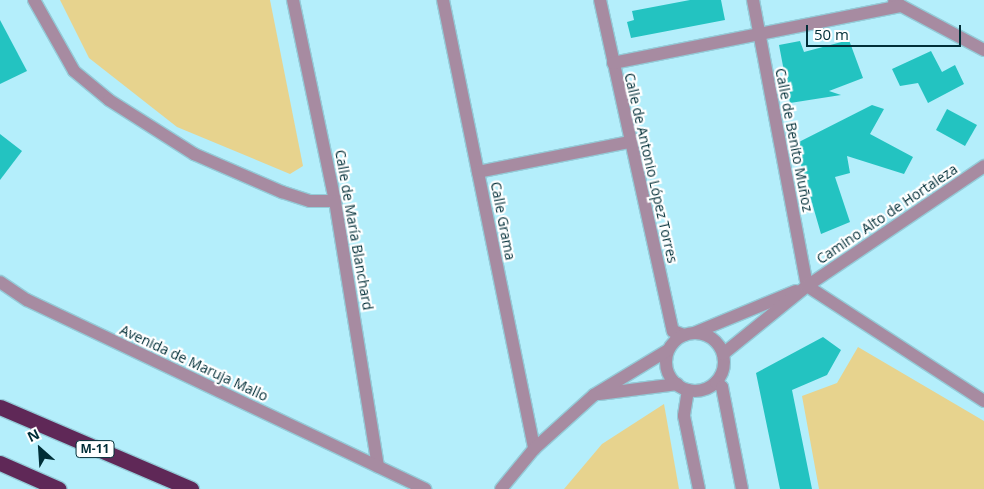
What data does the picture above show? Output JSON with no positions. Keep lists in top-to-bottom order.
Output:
{
  "streets": {
    "highway": ["M-11"],
    "street": [
      "Calle de Benito Muñoz",
      "Calle de Antonio López Torres",
      "Camino Alto de Hortaleza",
      "Calle Grama",
      "Calle de María Blanchard",
      "Avenida de Maruja Mallo"
    ]
  },
  "crossings": [
    ["Calle de Benito Muñoz", "Camino Alto de Hortaleza"],
    ["Calle de Antonio López Torres", "Camino Alto de Hortaleza"],
    ["Calle de María Blanchard", "Avenida de Maruja Mallo"]
  ],
  "scale_bar": "50 m",
  "north": "top left"
}
